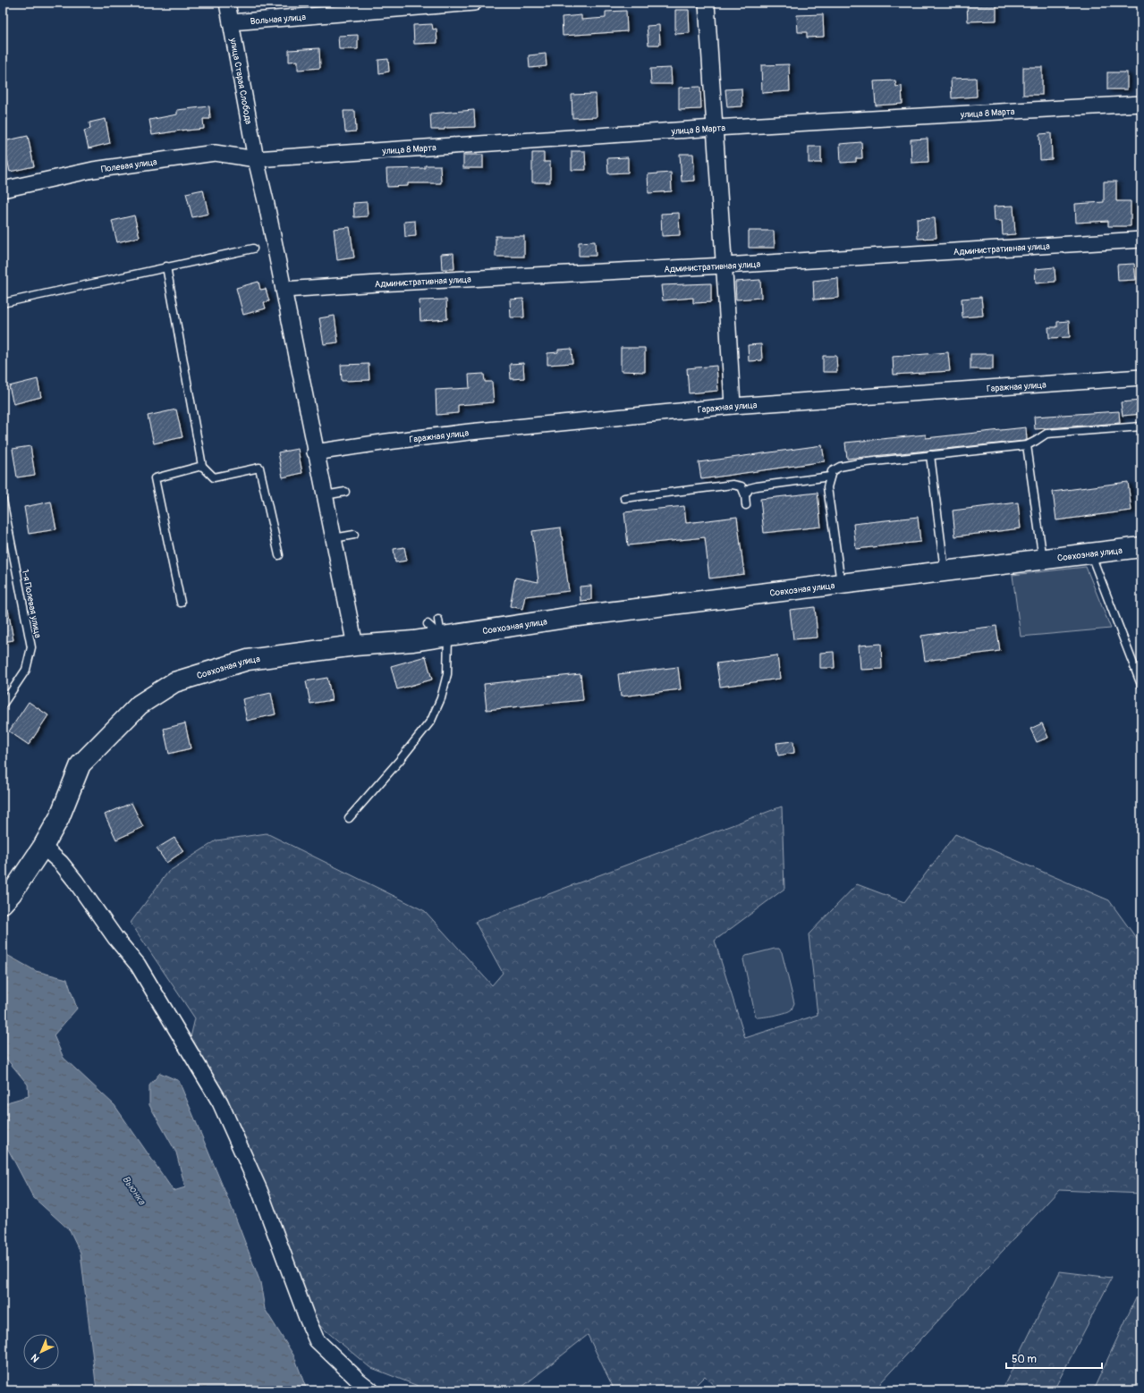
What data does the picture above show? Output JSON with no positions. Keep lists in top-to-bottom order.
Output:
{
  "streets": {
    "street": [
      "Вольная улица",
      "улица Старая Слобода",
      "улица 8 Марта",
      "Полевая улица",
      "Административная улица",
      "Гаражная улица",
      "Совхозная улица"
    ],
    "lane": ["1-я Полевая улица"]
  },
  "crossings": [
    ["Вольная улица", "улица Старая Слобода"],
    ["улица Старая Слобода", "улица 8 Марта"],
    ["улица Старая Слобода", "Полевая улица"],
    ["улица Старая Слобода", "Административная улица"],
    ["улица Старая Слобода", "Гаражная улица"],
    ["улица Старая Слобода", "Совхозная улица"],
    ["улица 8 Марта", "Полевая улица"]
  ],
  "water": ["Вьюнка"],
  "scale_bar": "50 m",
  "north": "bottom left"
}
